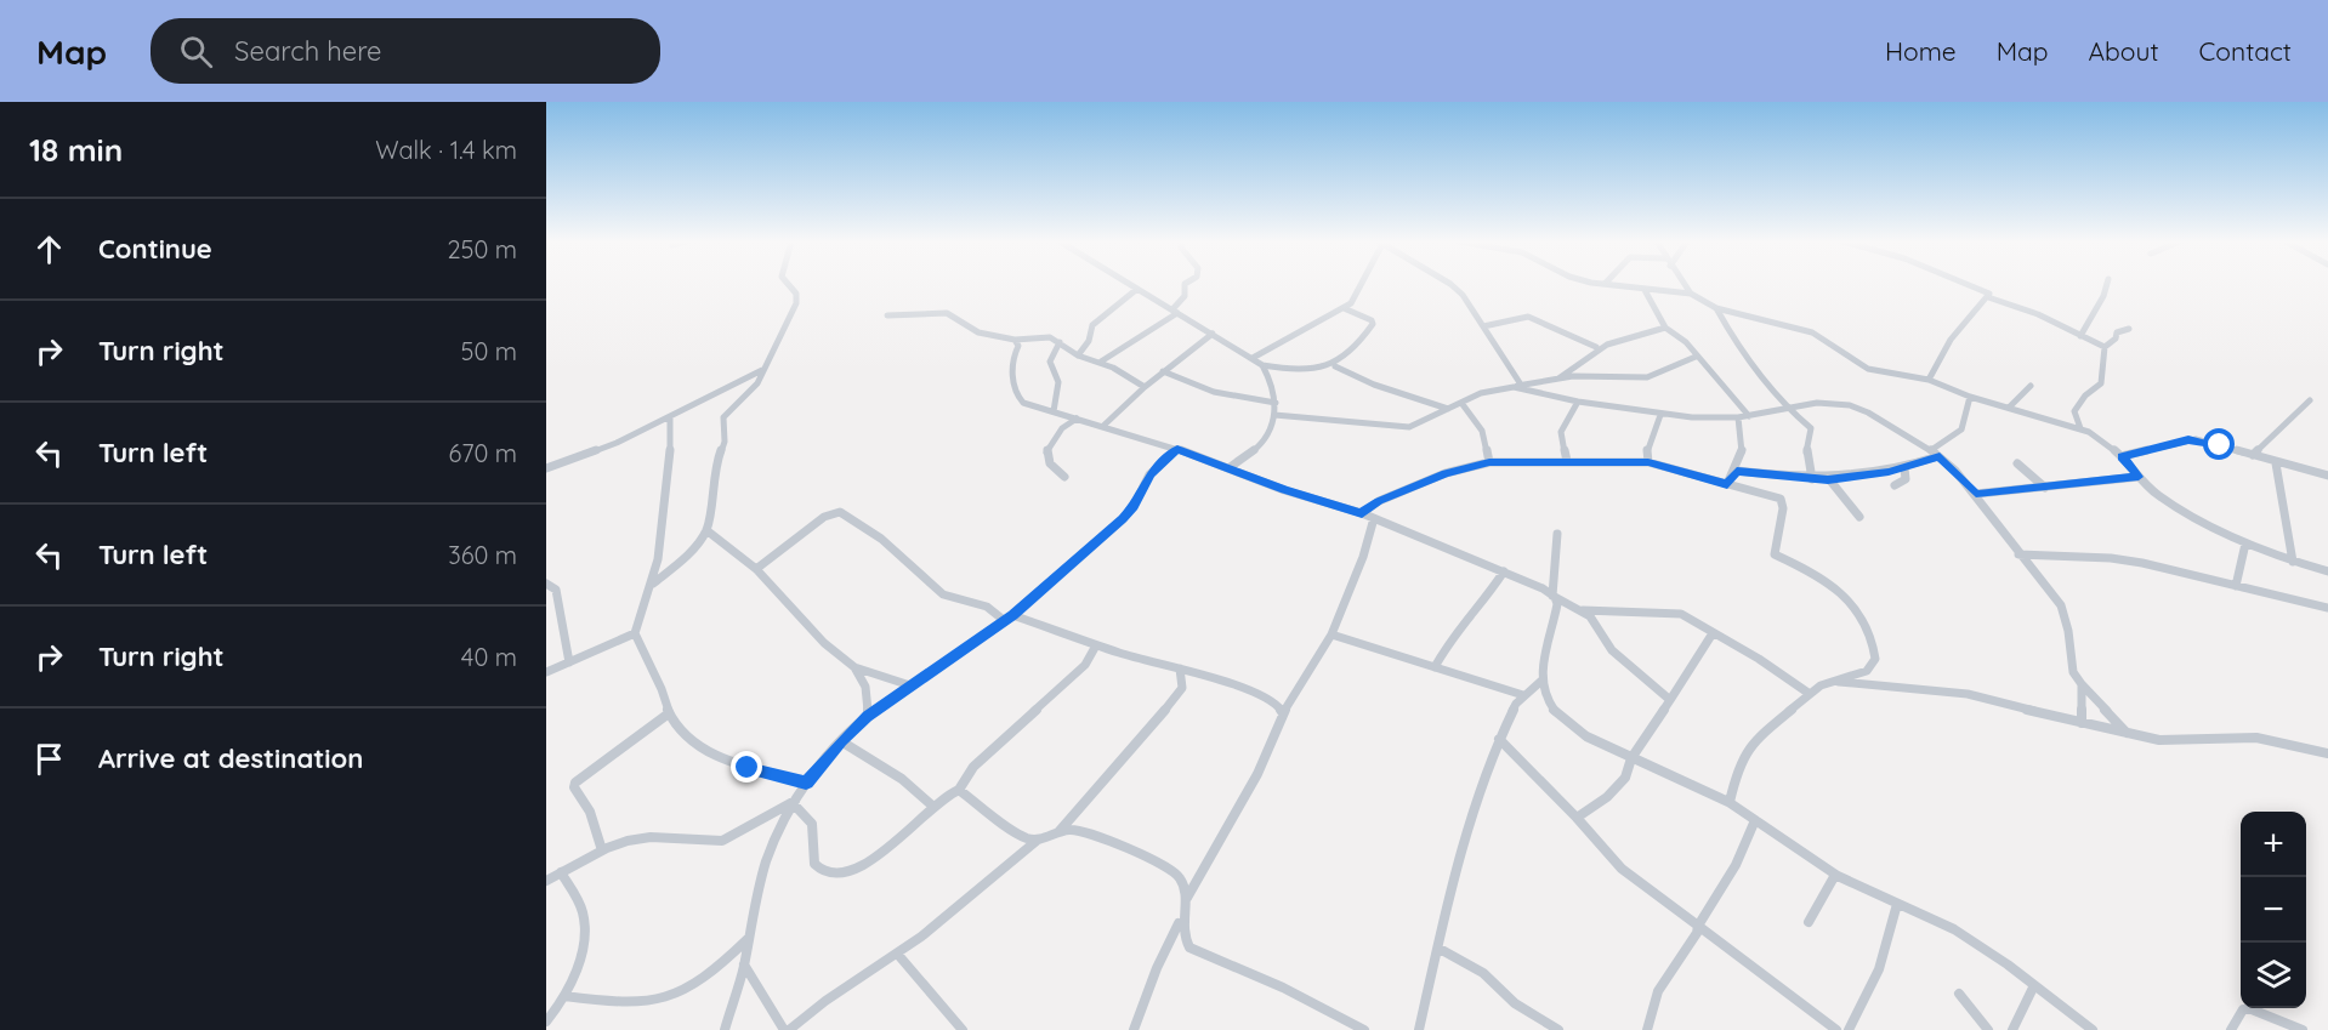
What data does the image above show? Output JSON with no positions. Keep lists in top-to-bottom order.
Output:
{
  "page": {
    "header": "Map",
    "search": "Search here",
    "nav": [
      "Home",
      "Map",
      "About",
      "Contact"
    ],
    "heading": ["18 min", "Walk · 1.4 km"],
    "list": [
      ["Continue", "250 m"],
      ["Turn right", "50 m"],
      ["Turn left", "670 m"],
      ["Turn left", "360 m"],
      ["Turn right", "40 m"],
      "Arrive at destination"
    ],
    "map_buttons": ["+", "−"]
  }
}
